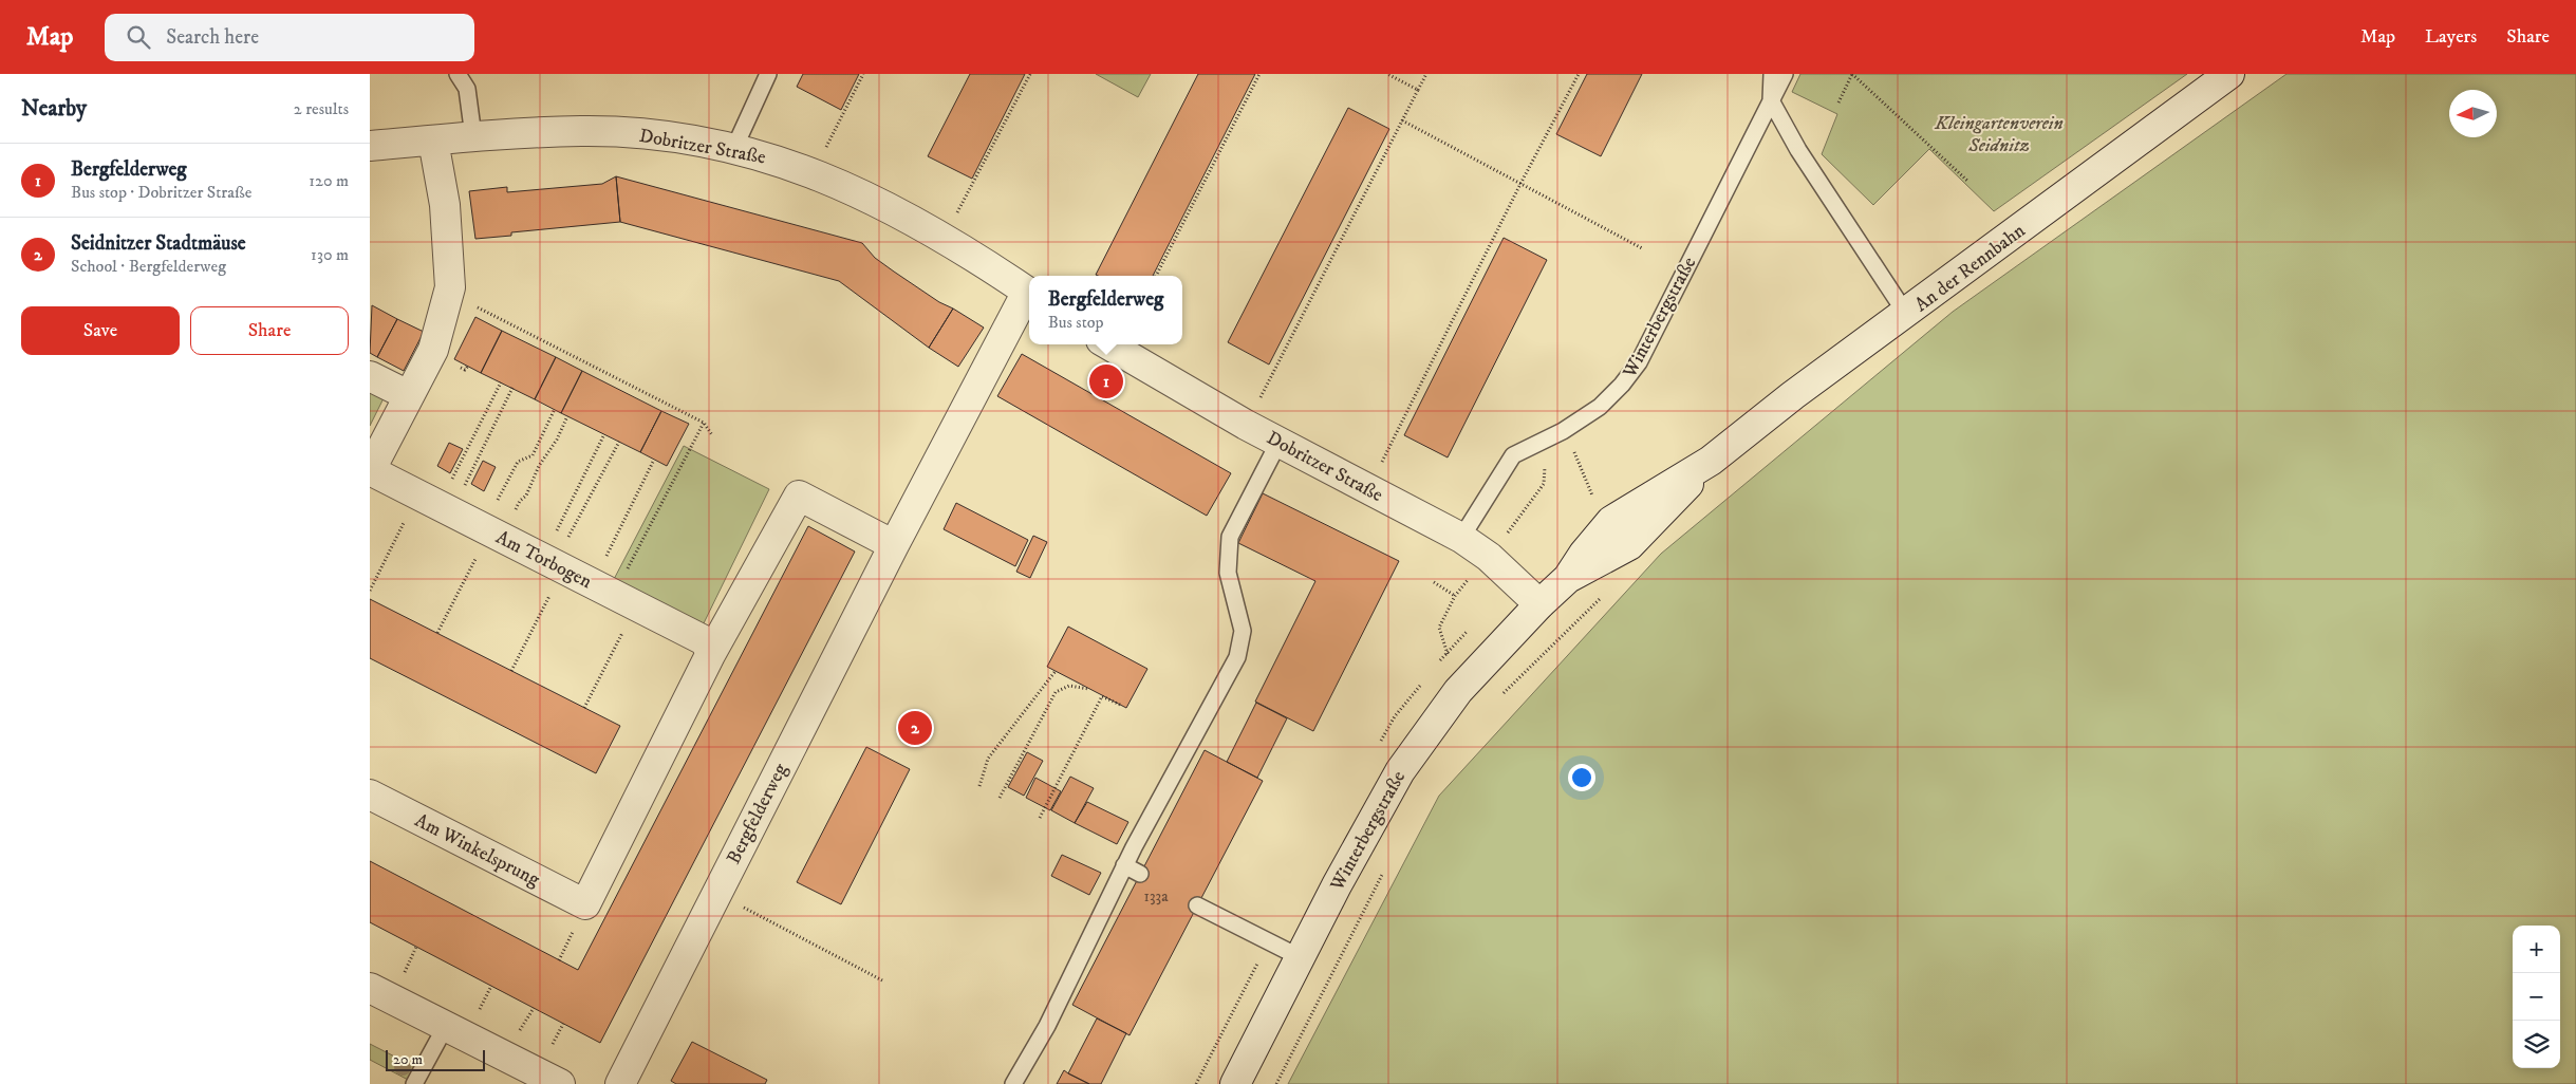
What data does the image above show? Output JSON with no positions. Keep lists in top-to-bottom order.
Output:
{
  "streets": {
    "street": [
      "Dobritzer Straße",
      "An der Rennbahn",
      "Winterbergstraße",
      "Am Torbogen",
      "Bergfelderweg",
      "Am Winkelsprung"
    ]
  },
  "crossings": [
    ["Dobritzer Straße", "An der Rennbahn"],
    ["Dobritzer Straße", "Winterbergstraße"],
    ["An der Rennbahn", "Winterbergstraße"],
    ["Am Torbogen", "Am Winkelsprung"]
  ],
  "parks": ["Kleingartenverein Seidnitz"],
  "house_numbers": ["133a"],
  "scale_bar": "20 m",
  "north": "left",
  "page": {
    "header": "Map",
    "search": "Search here",
    "nav": ["Map", "Layers", "Share"],
    "heading": ["Nearby", "2 results"],
    "list": [
      {
        "mark": "1",
        "name": "Bergfelderweg",
        "note": "Bus stop · Dobritzer Straße",
        "value": "120 m"
      },
      {
        "mark": "2",
        "name": "Seidnitzer Stadtmäuse",
        "note": "School · Bergfelderweg",
        "value": "130 m"
      }
    ],
    "popup": ["Bergfelderweg", "Bus stop"],
    "buttons": ["Save", "Share"],
    "pins": ["1", "2"],
    "map_buttons": ["+", "−"],
    "scale": "20 m"
  }
}
